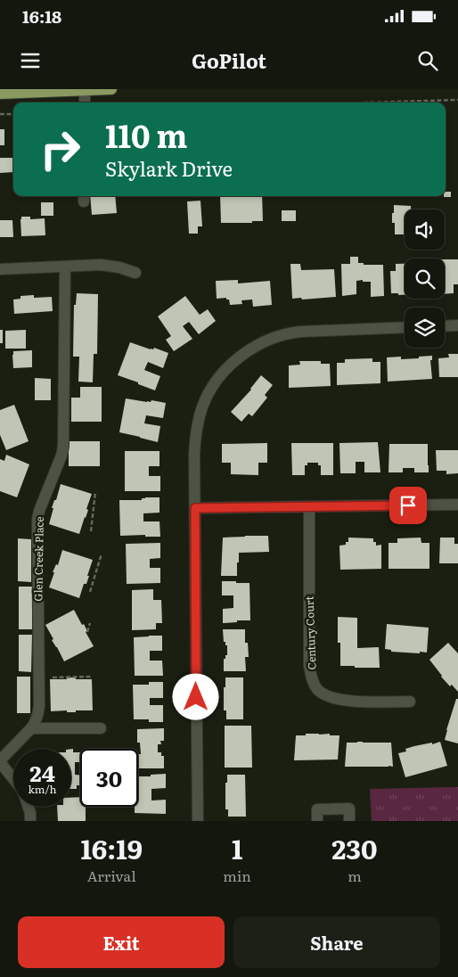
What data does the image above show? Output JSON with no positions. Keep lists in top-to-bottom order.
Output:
{
  "streets": {
    "street": ["Glen Creek Place", "Century Court"]
  },
  "page": {
    "status": "16:18",
    "header": "GoPilot",
    "turn": ["110 m", "Skylark Drive"],
    "speed": "24 km/h",
    "limit": "30",
    "eta": [
      "16:19",
      "Arrival",
      "1",
      "min",
      "230",
      "m"
    ],
    "buttons": ["Exit", "Share"]
  }
}
